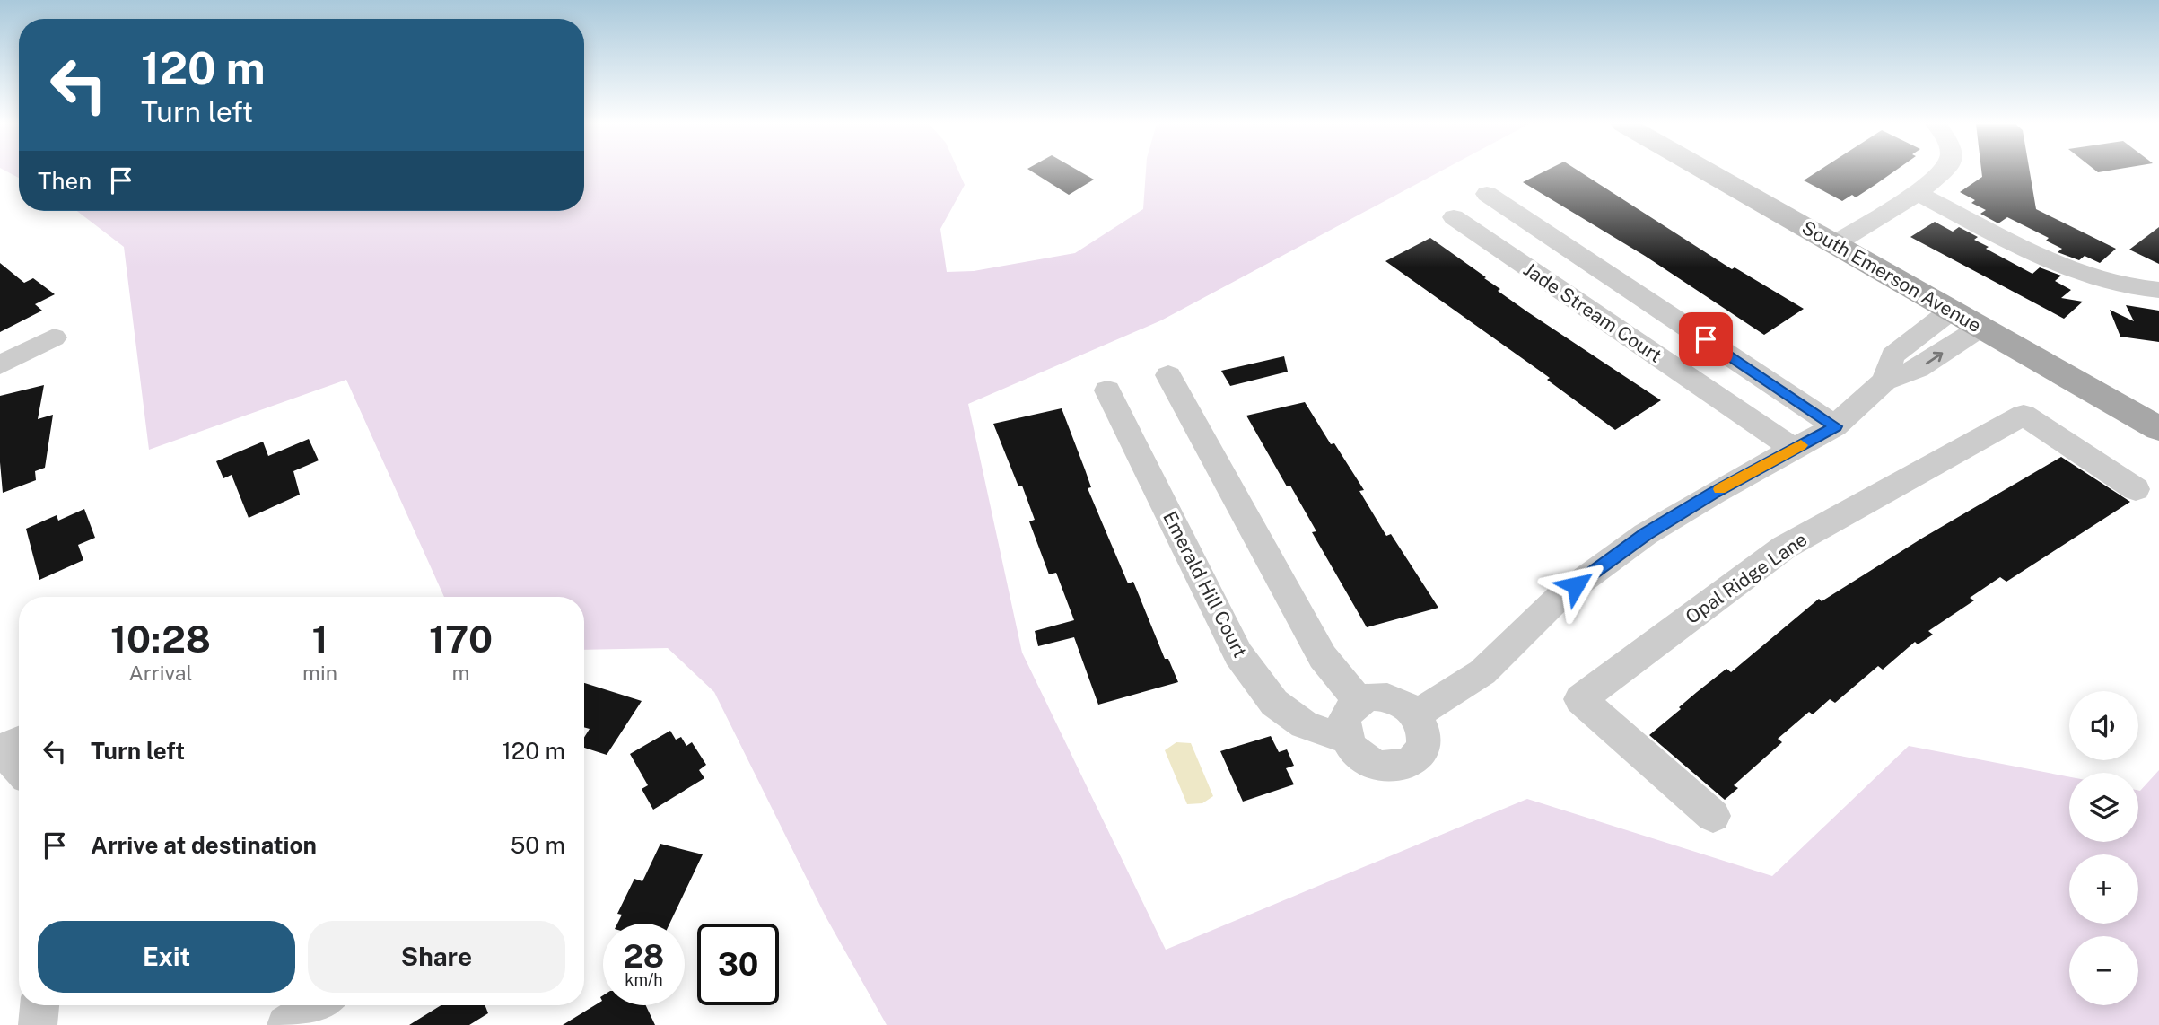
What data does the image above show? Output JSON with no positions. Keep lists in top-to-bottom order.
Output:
{
  "streets": {
    "main road": ["South Emerson Avenue"],
    "street": ["Jade Stream Court", "Opal Ridge Lane", "Emerald Hill Court"]
  },
  "page": {
    "turn": ["120 m", "Turn left"],
    "then": "Then",
    "eta": [
      "10:28",
      "Arrival",
      "1",
      "min",
      "170",
      "m"
    ],
    "map_buttons": ["+", "−"],
    "list": [
      {
        "name": "Turn left",
        "value": "120 m"
      },
      {
        "name": "Arrive at destination",
        "value": "50 m"
      }
    ],
    "buttons": ["Exit", "Share"],
    "speed": "28 km/h",
    "limit": "30"
  }
}
